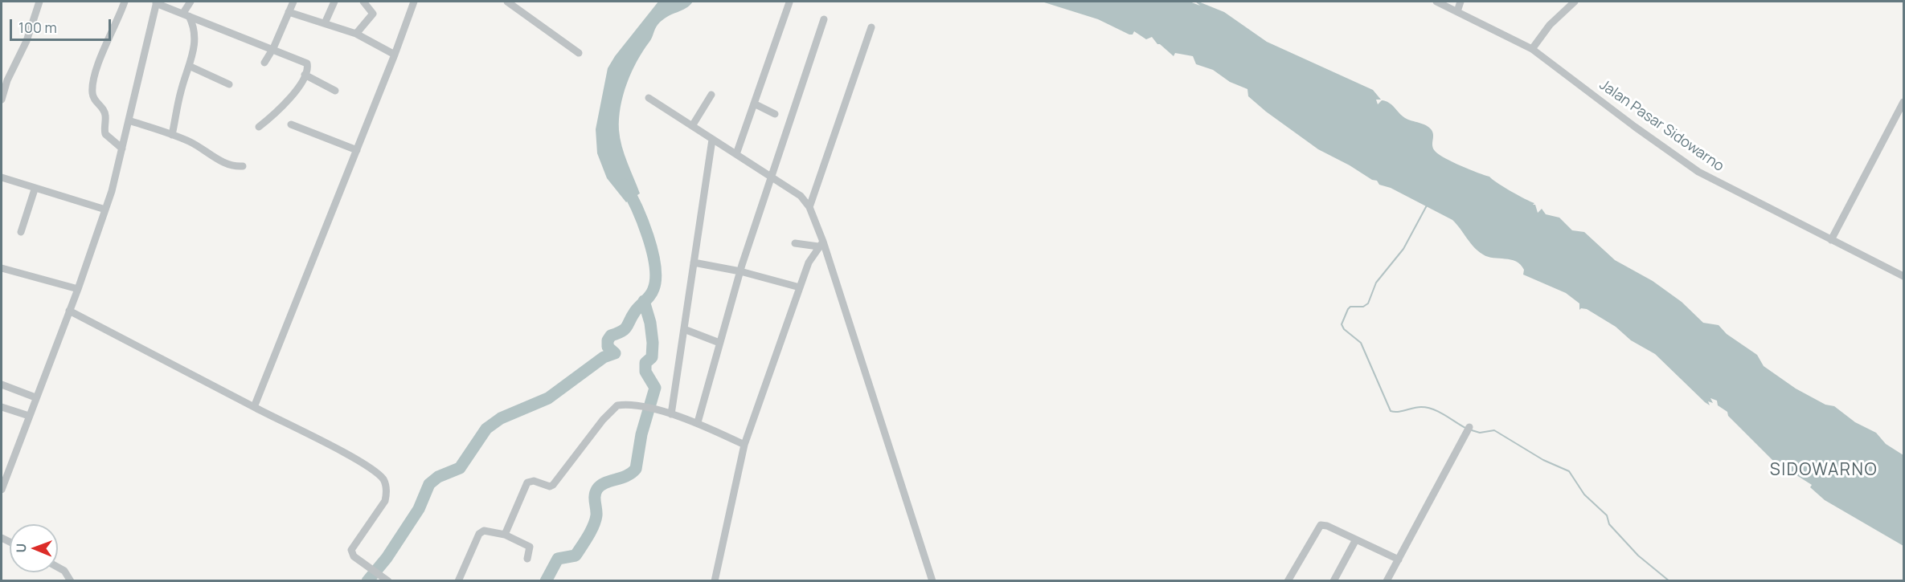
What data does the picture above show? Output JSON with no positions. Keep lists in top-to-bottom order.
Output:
{
  "streets": {
    "street": ["Jalan Pasar Sidowarno"]
  },
  "districts": ["SIDOWARNO"],
  "scale_bar": "100 m",
  "north": "left"
}
